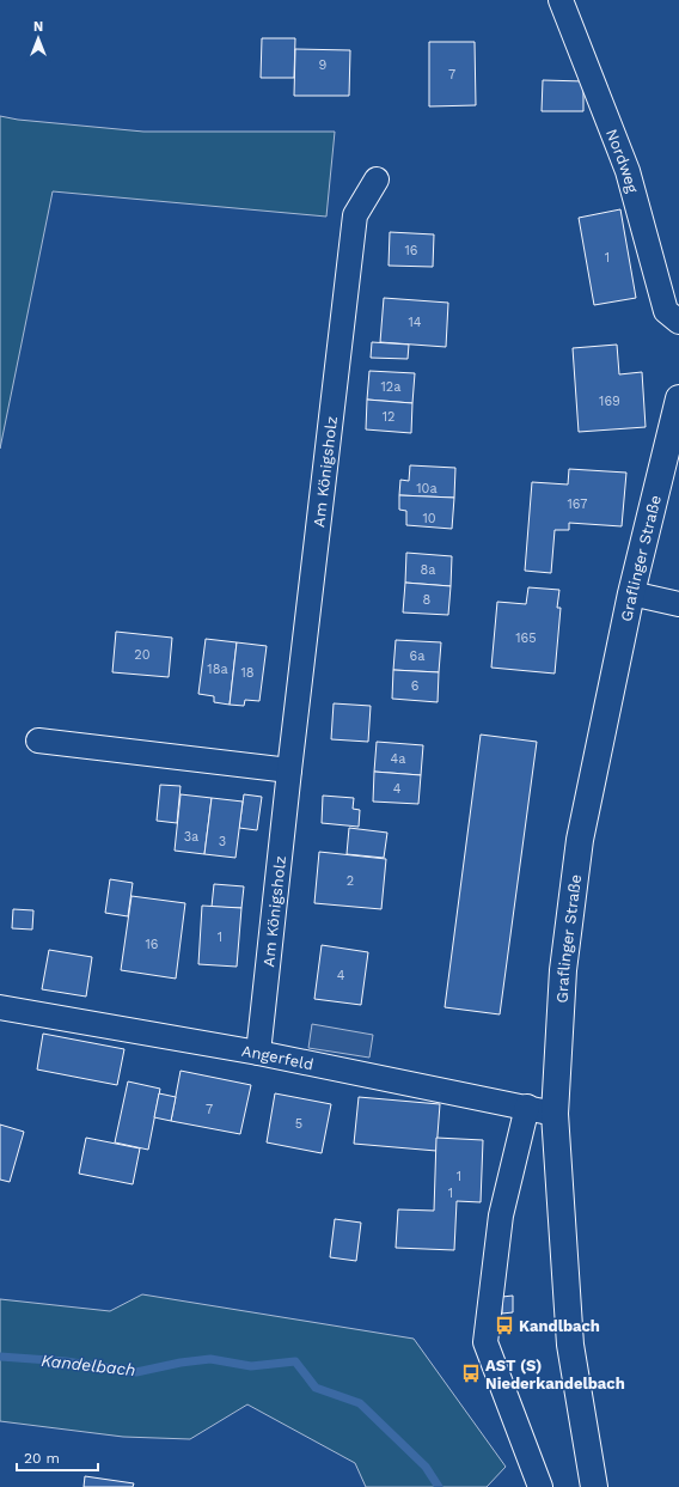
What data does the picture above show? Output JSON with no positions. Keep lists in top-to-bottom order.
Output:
{
  "streets": {
    "main road": ["Graflinger Straße"],
    "street": ["Nordweg", "Am Königsholz", "Angerfeld"]
  },
  "crossings": [
    ["Am Königsholz", "Angerfeld"],
    ["Graflinger Straße", "Angerfeld"]
  ],
  "water": ["Kandelbach"],
  "places": {
    "bus stop": ["Kandlbach", "AST (S) Niederkandelbach"]
  },
  "house_numbers": [
    "9",
    "7",
    "16",
    "1",
    "14",
    "12a",
    "169",
    "12",
    "10a",
    "167",
    "10",
    "8a",
    "8",
    "165",
    "20",
    "6a",
    "18a",
    "18",
    "6",
    "4a",
    "4",
    "3a",
    "3",
    "2",
    "1",
    "16",
    "4",
    "7",
    "5",
    "1",
    "1"
  ],
  "scale_bar": "20 m",
  "north": "top"
}
